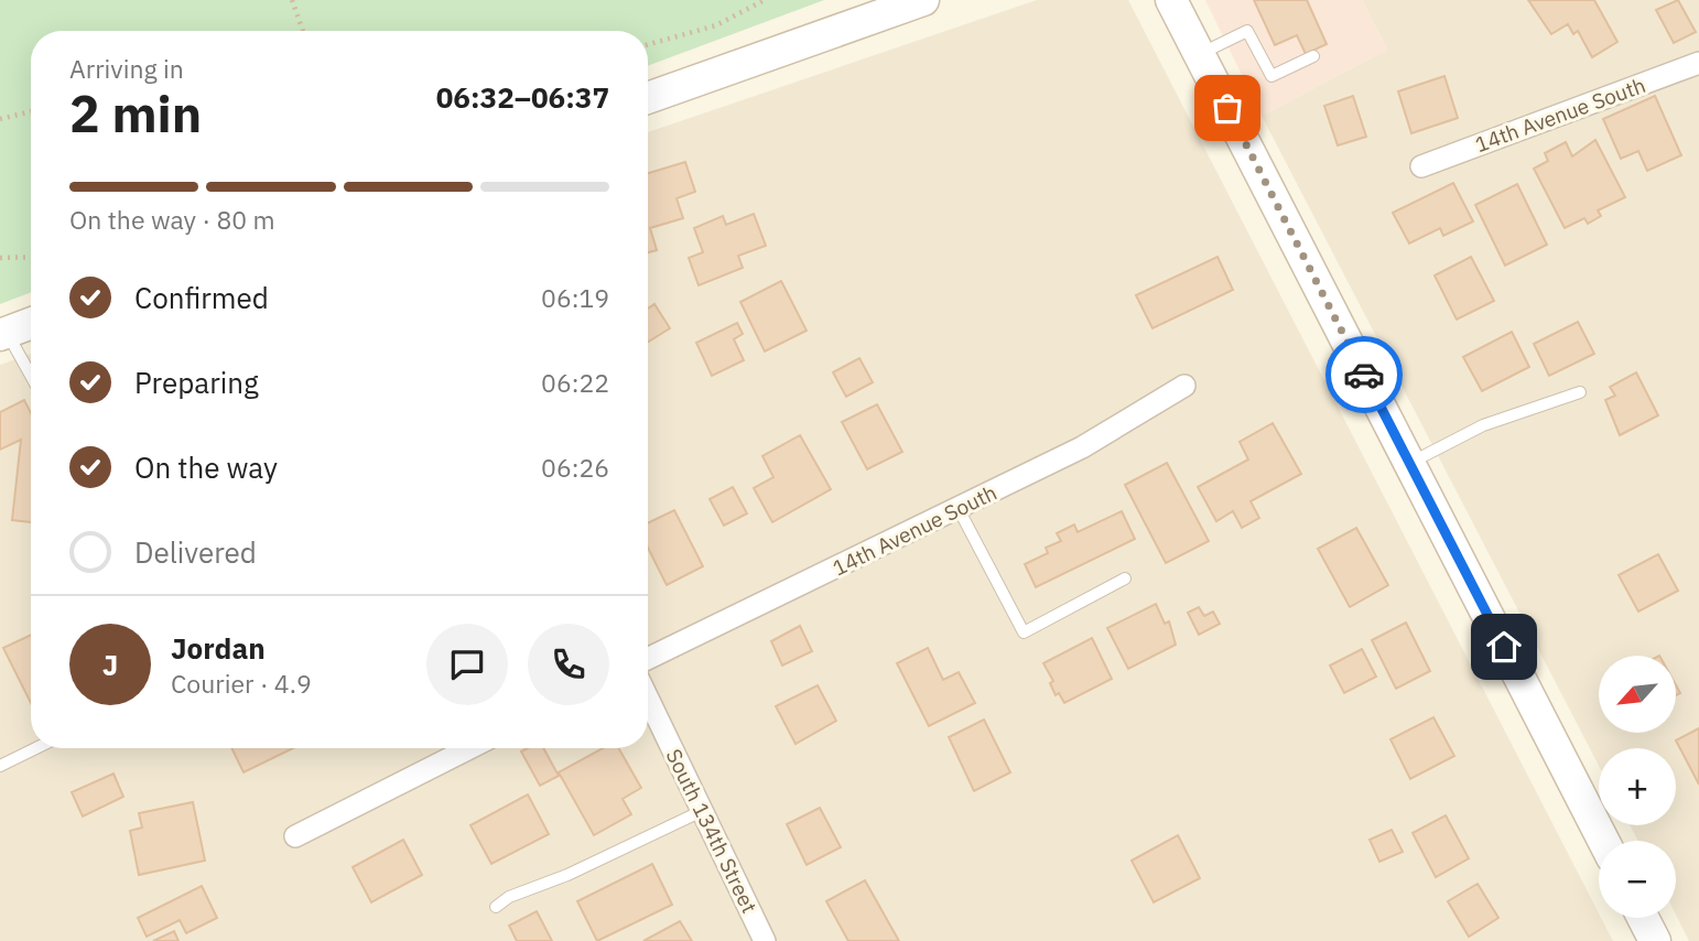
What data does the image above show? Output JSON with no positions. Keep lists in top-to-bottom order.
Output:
{
  "streets": {
    "street": ["14th Avenue South", "South 134th Street"]
  },
  "north": "bottom left",
  "page": {
    "heading": ["2 min", "Arriving in", "06:32–06:37"],
    "panel": ["Jordan", "Courier · 4.9"],
    "bar": "On the way · 80 m",
    "list": [
      ["Confirmed", "06:19"],
      ["Preparing", "06:22"],
      ["On the way", "06:26"],
      "Delivered"
    ],
    "round": "J",
    "map_buttons": ["+", "−"]
  }
}
